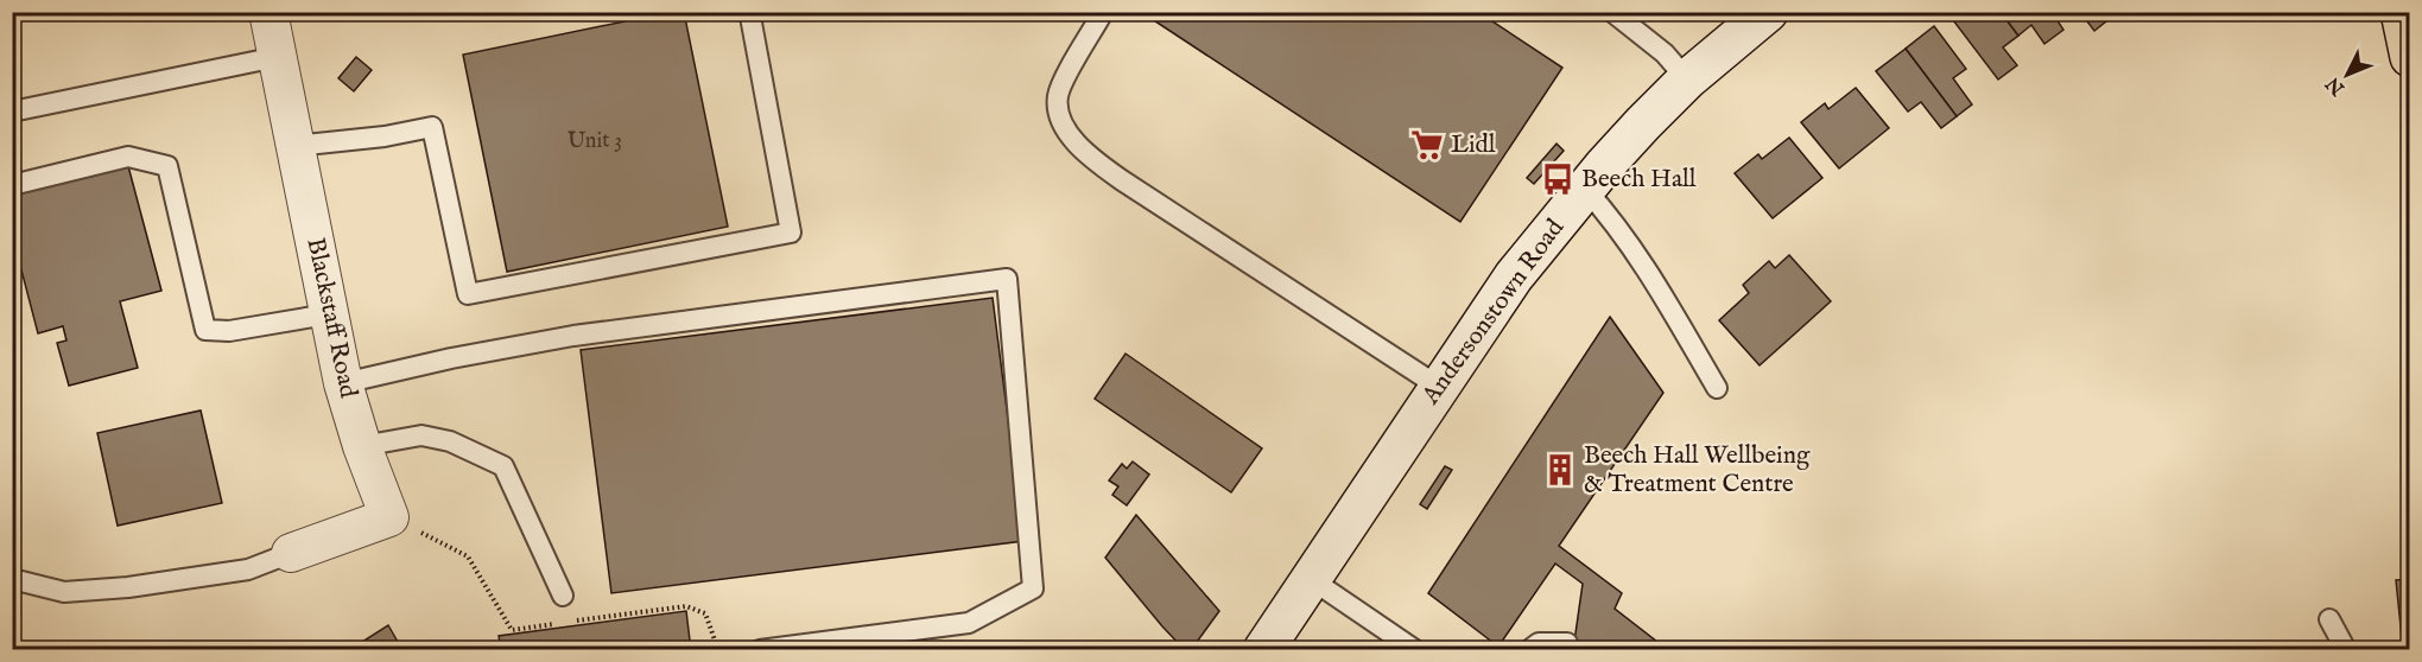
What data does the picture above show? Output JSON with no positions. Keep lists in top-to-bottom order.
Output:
{
  "streets": {
    "main road": ["Andersonstown Road"],
    "street": ["Blackstaff Road"]
  },
  "places": {
    "supermarket": ["Lidl"],
    "bus stop": ["Beech Hall"],
    "building": ["Beech Hall Wellbeing & Treatment Centre"]
  },
  "house_numbers": ["Unit 3"],
  "north": "bottom left"
}
